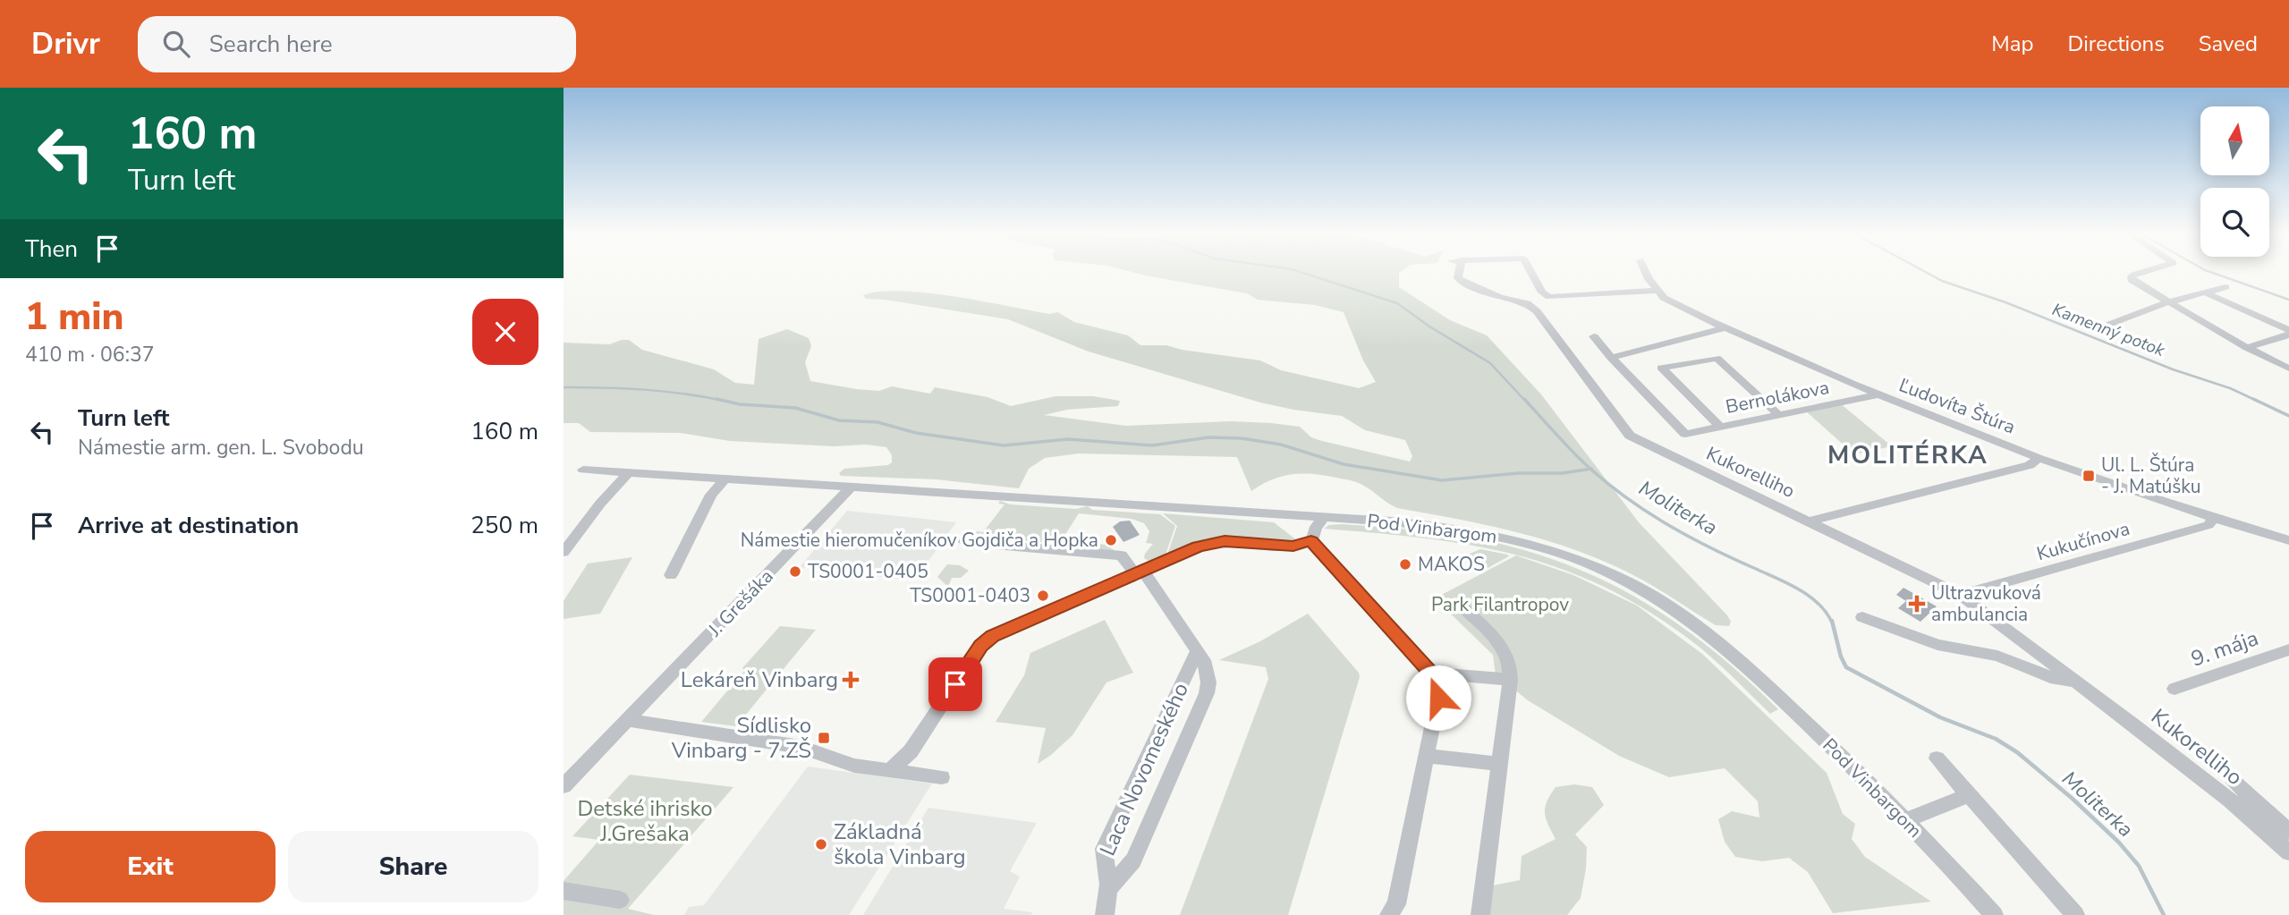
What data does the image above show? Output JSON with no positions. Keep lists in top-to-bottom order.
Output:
{
  "streets": {
    "street": [
      "Bernolákova",
      "Ľudovíta Štúra",
      "Kukorelliho",
      "Pod Vinbargom",
      "Kukučínova",
      "J. Grešáka",
      "9. mája",
      "Laca Novomeského"
    ]
  },
  "crossings": [
    ["Bernolákova", "Ľudovíta Štúra"],
    ["Ľudovíta Štúra", "Kukorelliho"],
    ["Ľudovíta Štúra", "Kukučínova"],
    ["Kukorelliho", "Kukučínova"],
    ["Pod Vinbargom", "J. Grešáka"]
  ],
  "districts": ["MOLITÉRKA"],
  "water": ["Kamenný potok", "Moliterka"],
  "parks": ["Park Filantropov", "Detské ihrisko J.Grešaka"],
  "places": {
    "transit": ["Ul. L. Štúra - J. Matúšku", "Sídlisko Vinbarg - 7.ZŠ"],
    "other": [
      "Námestie hieromučeníkov Gojdiča a Hopka",
      "MAKOS",
      "TS0001-0405",
      "TS0001-0403",
      "Základná škola Vinbarg"
    ],
    "health": ["Ultrazvuková ambulancia", "Lekáreň Vinbarg"]
  },
  "north": "top",
  "page": {
    "header": "Drivr",
    "search": "Search here",
    "nav": ["Map", "Directions", "Saved"],
    "turn": ["160 m", "Turn left"],
    "then": "Then",
    "heading": ["1 min", "410 m · 06:37"],
    "list": [
      {
        "name": "Turn left",
        "note": "Námestie arm. gen. L. Svobodu",
        "value": "160 m"
      },
      {
        "name": "Arrive at destination",
        "value": "250 m"
      }
    ],
    "buttons": ["Exit", "Share"]
  }
}
